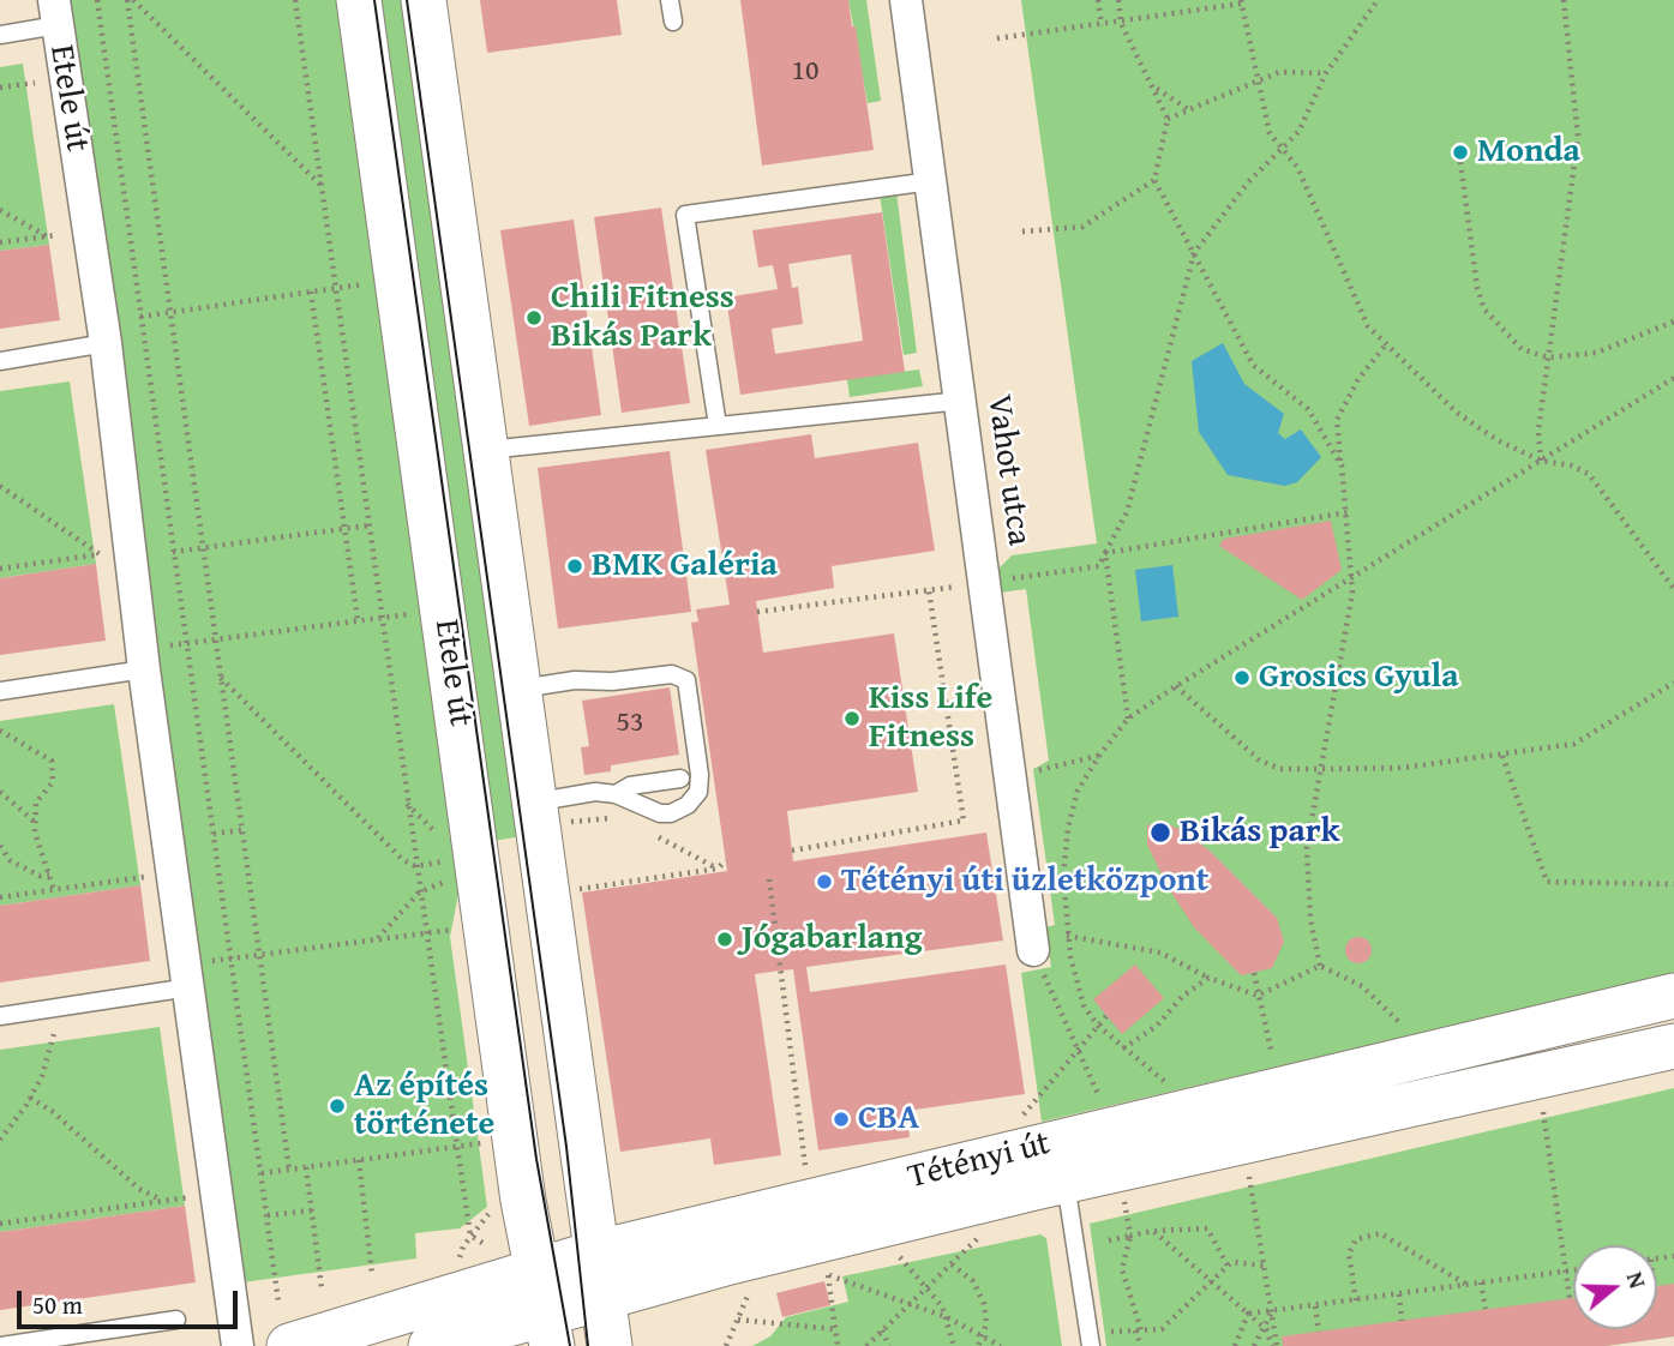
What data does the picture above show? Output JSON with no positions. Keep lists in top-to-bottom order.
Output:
{
  "streets": {
    "main road": ["Etele út", "Tétényi út"],
    "street": ["Vahot utca"]
  },
  "crossings": [
    ["Etele út", "Tétényi út"]
  ],
  "places": [
    "Monda",
    "Chili Fitness Bikás Park",
    "BMK Galéria",
    "Grosics Gyula",
    "Kiss Life Fitness",
    "Bikás park",
    "Tétényi úti üzletközpont",
    "Jógabarlang",
    "Az építés története",
    "CBA"
  ],
  "house_numbers": ["10", "53"],
  "scale_bar": "50 m",
  "north": "right"
}
